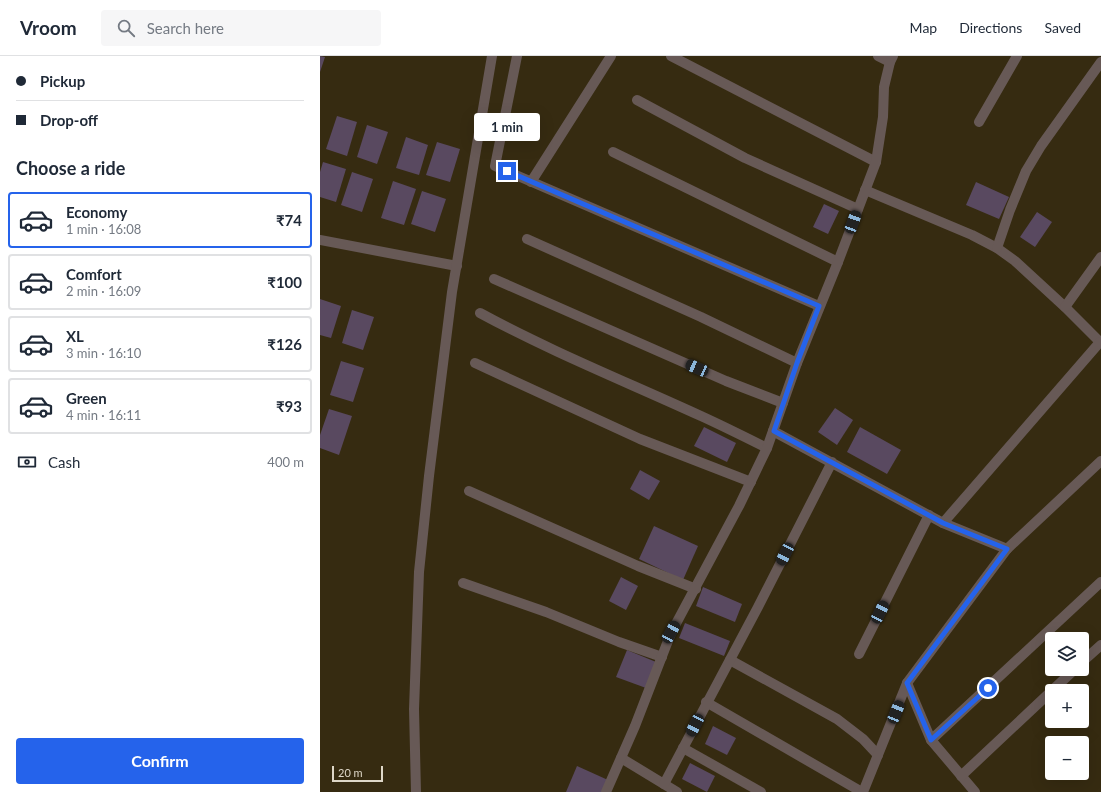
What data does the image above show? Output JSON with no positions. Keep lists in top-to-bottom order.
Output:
{
  "scale_bar": "20 m",
  "page": {
    "header": "Vroom",
    "search": "Search here",
    "nav": ["Map", "Directions", "Saved"],
    "banner": ["Pickup", "Drop-off"],
    "bubble": "1 min",
    "heading": "Choose a ride",
    "list": [
      {
        "name": "Economy",
        "note": "1 min · 16:08",
        "value": "₹74"
      },
      {
        "name": "Comfort",
        "note": "2 min · 16:09",
        "value": "₹100"
      },
      {
        "name": "XL",
        "note": "3 min · 16:10",
        "value": "₹126"
      },
      {
        "name": "Green",
        "note": "4 min · 16:11",
        "value": "₹93"
      }
    ],
    "pay": ["Cash", "400 m"],
    "map_buttons": ["+", "−"],
    "buttons": "Confirm",
    "scale": "20 m"
  }
}
